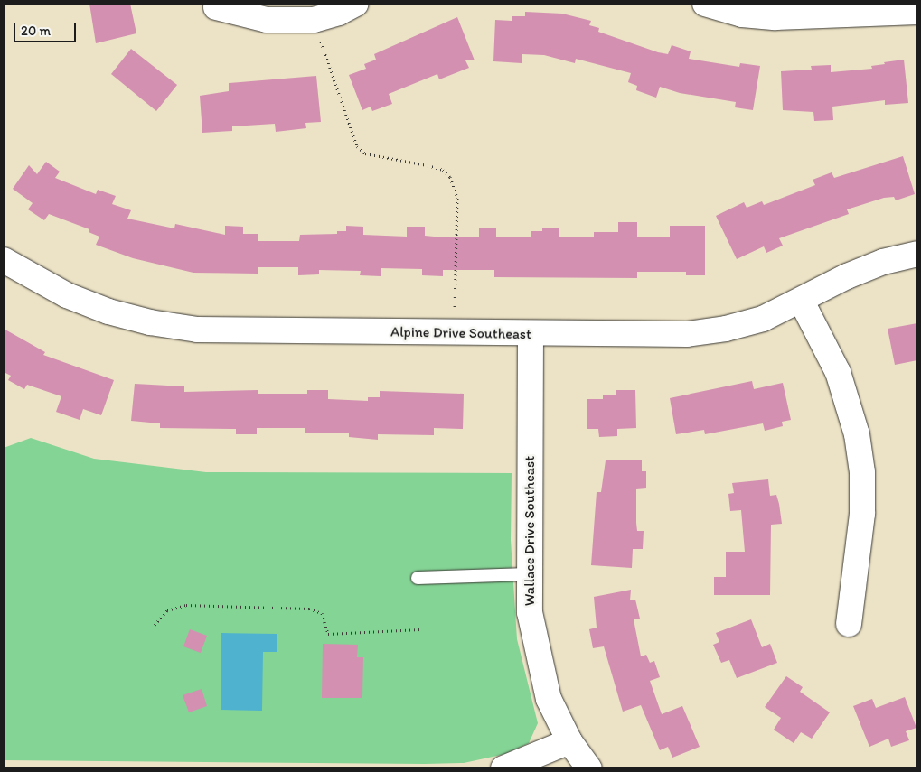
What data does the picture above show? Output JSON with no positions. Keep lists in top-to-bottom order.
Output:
{
  "streets": {
    "street": ["Alpine Drive Southeast", "Wallace Drive Southeast"]
  },
  "crossings": [
    ["Alpine Drive Southeast", "Wallace Drive Southeast"]
  ],
  "scale_bar": "20 m"
}
